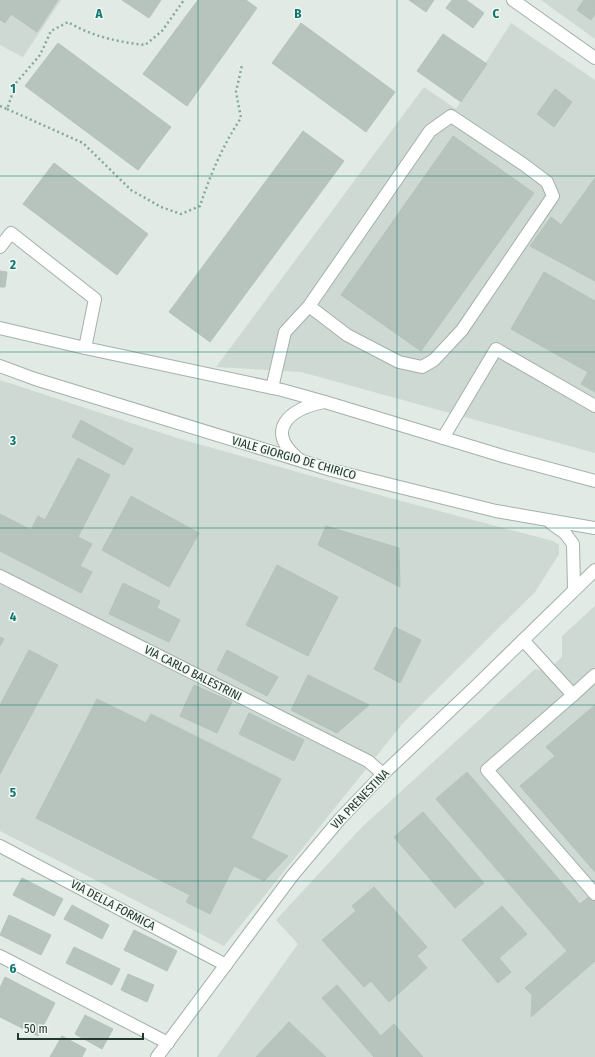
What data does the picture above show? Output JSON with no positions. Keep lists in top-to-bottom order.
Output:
{
  "streets": {
    "street": [
      "VIALE GIORGIO DE CHIRICO",
      "VIA CARLO BALESTRINI",
      "VIA PRENESTINA",
      "VIA DELLA FORMICA"
    ]
  },
  "crossings": [
    ["VIA CARLO BALESTRINI", "VIA PRENESTINA"],
    ["VIA PRENESTINA", "VIA DELLA FORMICA"]
  ],
  "scale_bar": "50 m",
  "grid": {
    "columns": ["A", "B", "C"],
    "rows": [
      "1",
      "2",
      "3",
      "4",
      "5",
      "6"
    ]
  }
}
